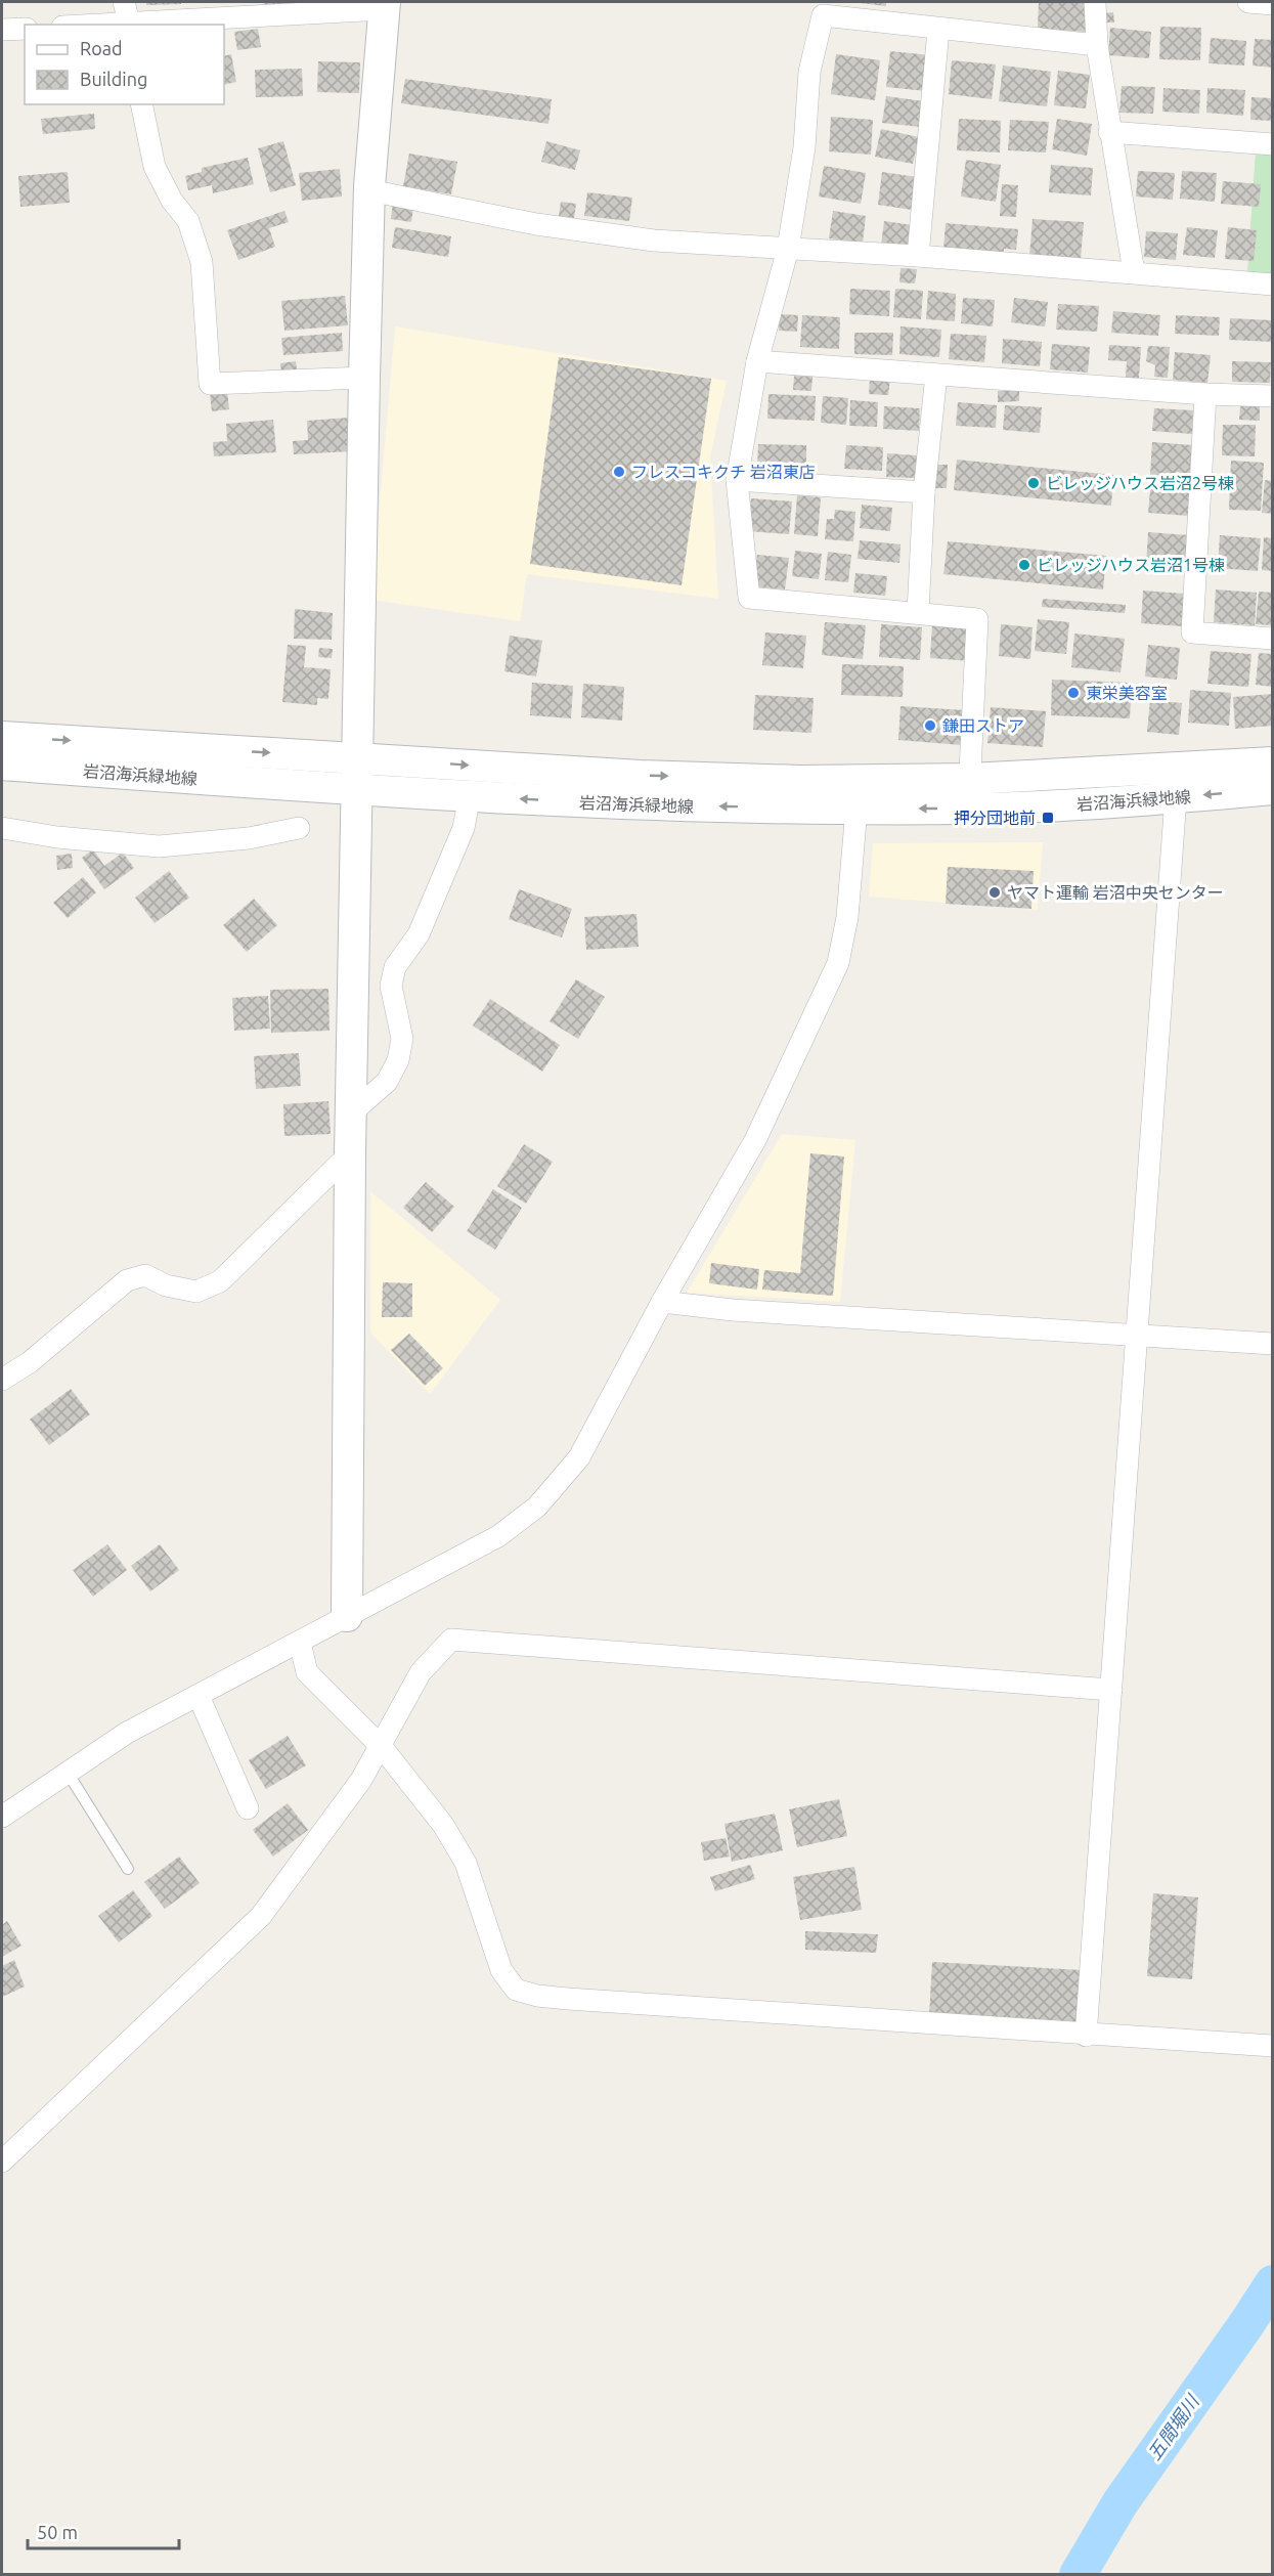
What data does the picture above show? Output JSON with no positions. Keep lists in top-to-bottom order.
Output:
{
  "streets": {
    "main road": ["岩沼海浜緑地線"]
  },
  "water": ["五間堀川"],
  "places": {
    "other": [
      "フレスコキクチ 岩沼東店",
      "ビレッジハウス岩沼2号棟",
      "ビレッジハウス岩沼1号棟",
      "東栄美容室",
      "鎌田ストア",
      "ヤマト運輸 岩沼中央センター"
    ],
    "transit": ["押分団地前"]
  },
  "legend": ["Road", "Building"],
  "scale_bar": "50 m"
}
